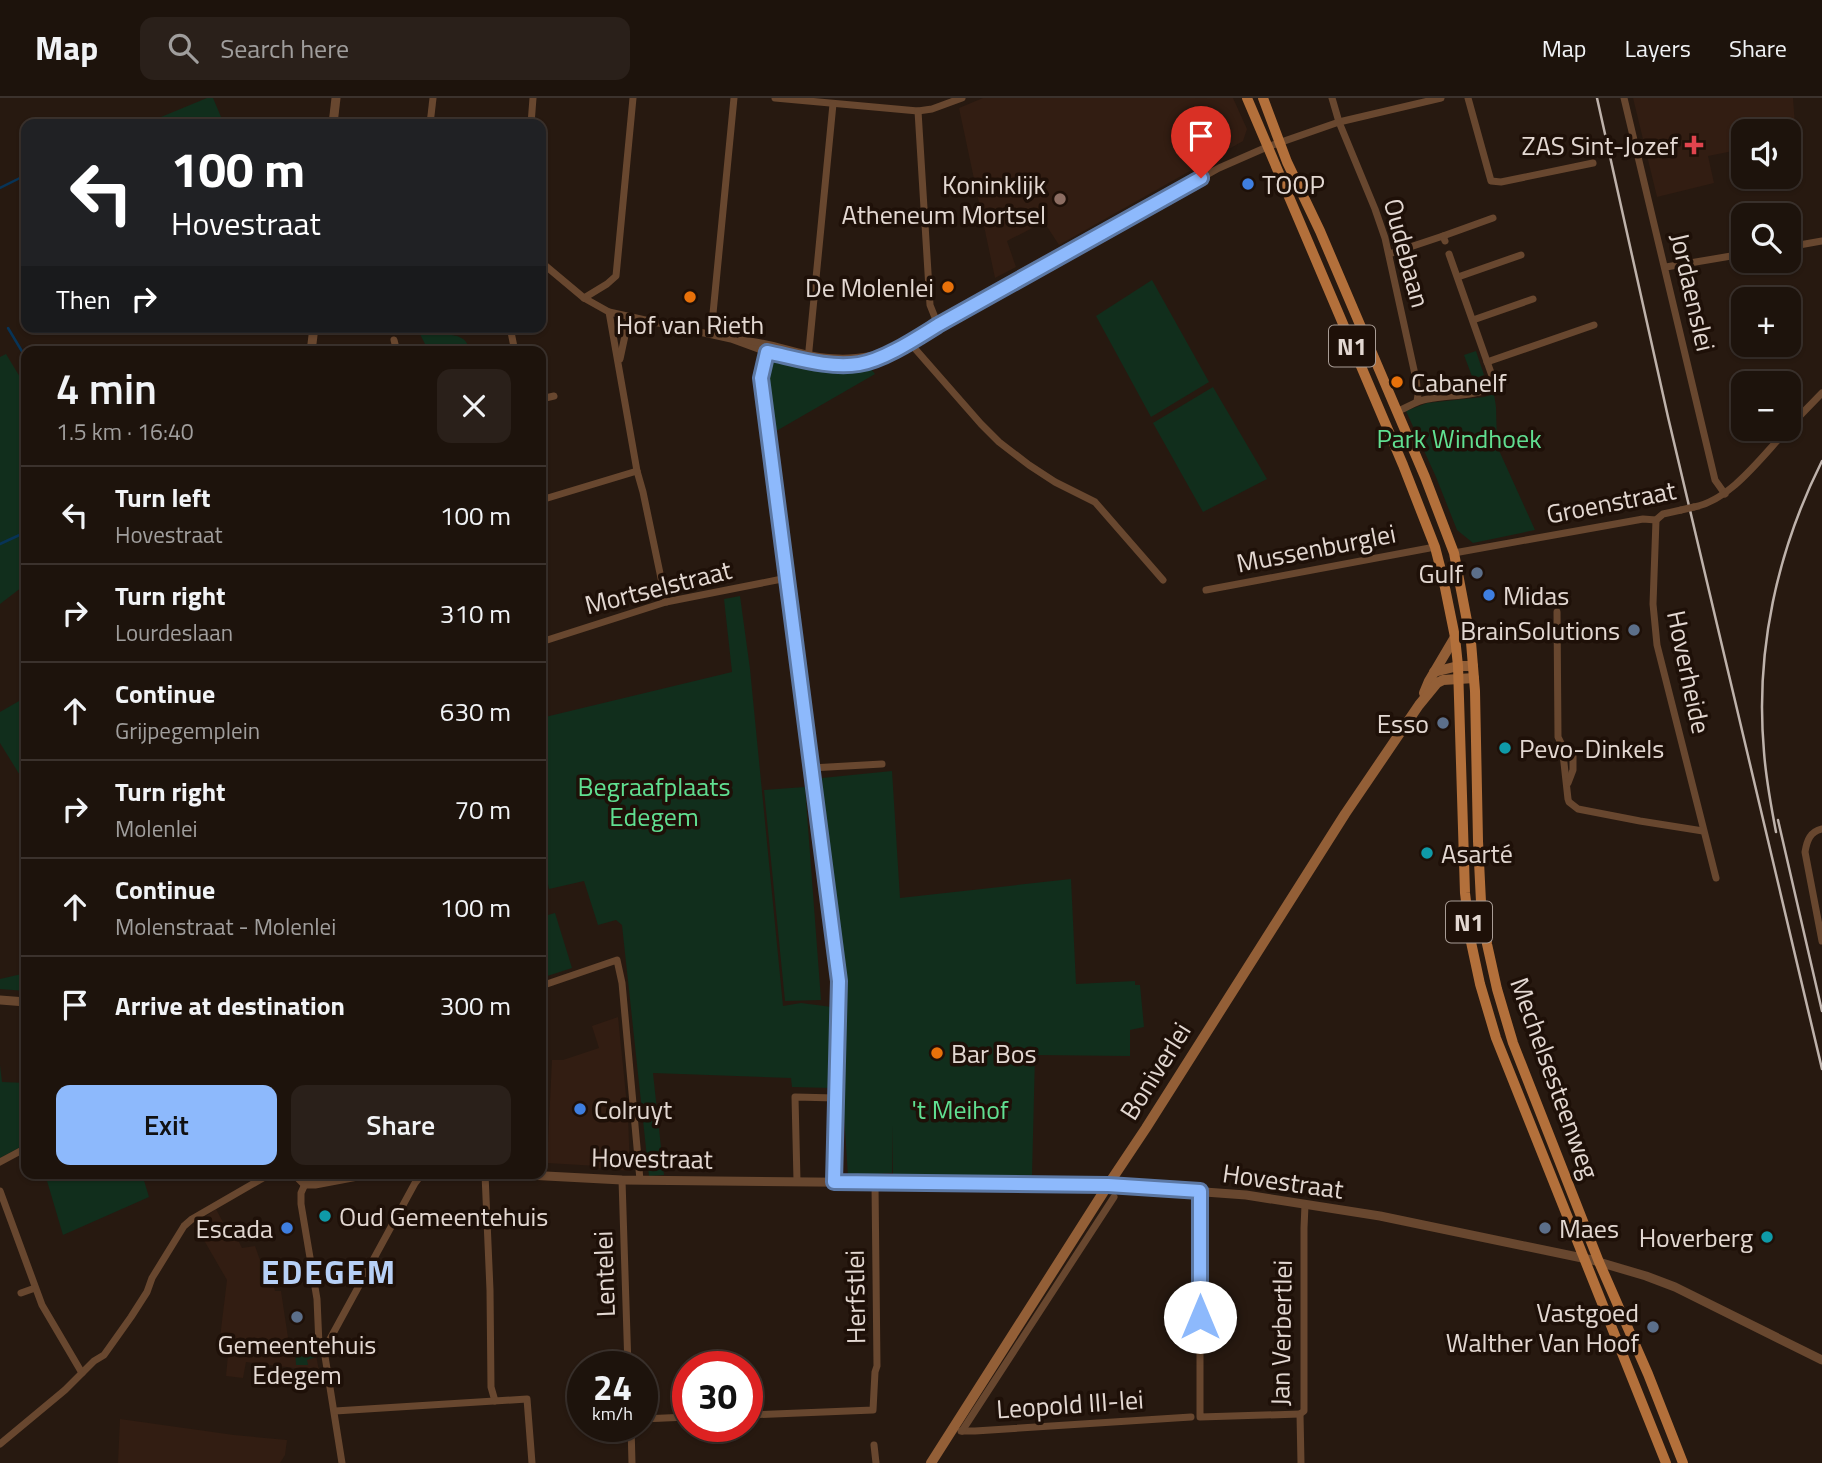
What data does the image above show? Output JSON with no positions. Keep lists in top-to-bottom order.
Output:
{
  "streets": {
    "main road": ["N1", "Boniverlei", "Mechelsesteenweg"],
    "street": [
      "Oudebaan",
      "Jordaenslei",
      "Groenstraat",
      "Mussenburglei",
      "Mortselstraat",
      "Hoverheide",
      "Hovestraat",
      "Lentelei",
      "Herfstlei",
      "Jan Verbertlei",
      "Leopold III-lei"
    ]
  },
  "crossings": [
    ["Jordaenslei", "Groenstraat"],
    ["Groenstraat", "Hoverheide"],
    ["Groenstraat", "Mechelsesteenweg"],
    ["Mussenburglei", "Mechelsesteenweg"],
    ["Boniverlei", "Mechelsesteenweg"],
    ["Boniverlei", "Hovestraat"],
    ["Boniverlei", "Leopold III-lei"],
    ["Mechelsesteenweg", "Hovestraat"],
    ["Hovestraat", "Lentelei"],
    ["Hovestraat", "Herfstlei"],
    ["Hovestraat", "Jan Verbertlei"]
  ],
  "districts": ["EDEGEM"],
  "parks": ["Park Windhoek", "Begraafplaats Edegem", "'t Meihof"],
  "places": {
    "health": ["ZAS Sint-Jozef"],
    "other": [
      "TOOP",
      "Koninklijk Atheneum Mortsel",
      "De Molenlei",
      "Hof van Rieth",
      "Cabanelf",
      "Gulf",
      "Midas",
      "BrainSolutions",
      "Esso",
      "Pevo-Dinkels",
      "Asarté",
      "Bar Bos",
      "Colruyt",
      "Oud Gemeentehuis",
      "Escada",
      "Maes",
      "Hoverberg",
      "Gemeentehuis Edegem",
      "Vastgoed Walther Van Hoof"
    ]
  },
  "page": {
    "header": "Map",
    "search": "Search here",
    "nav": ["Map", "Layers", "Share"],
    "map_buttons": ["+", "−"],
    "turn": ["100 m", "Hovestraat"],
    "then": "Then",
    "heading": ["4 min", "1.5 km · 16:40"],
    "list": [
      {
        "name": "Turn left",
        "note": "Hovestraat",
        "value": "100 m"
      },
      {
        "name": "Turn right",
        "note": "Lourdeslaan",
        "value": "310 m"
      },
      {
        "name": "Continue",
        "note": "Grijpegemplein",
        "value": "630 m"
      },
      {
        "name": "Turn right",
        "note": "Molenlei",
        "value": "70 m"
      },
      {
        "name": "Continue",
        "note": "Molenstraat - Molenlei",
        "value": "100 m"
      },
      {
        "name": "Arrive at destination",
        "value": "300 m"
      }
    ],
    "buttons": ["Exit", "Share"],
    "speed": "24 km/h",
    "limit": "30"
  }
}
